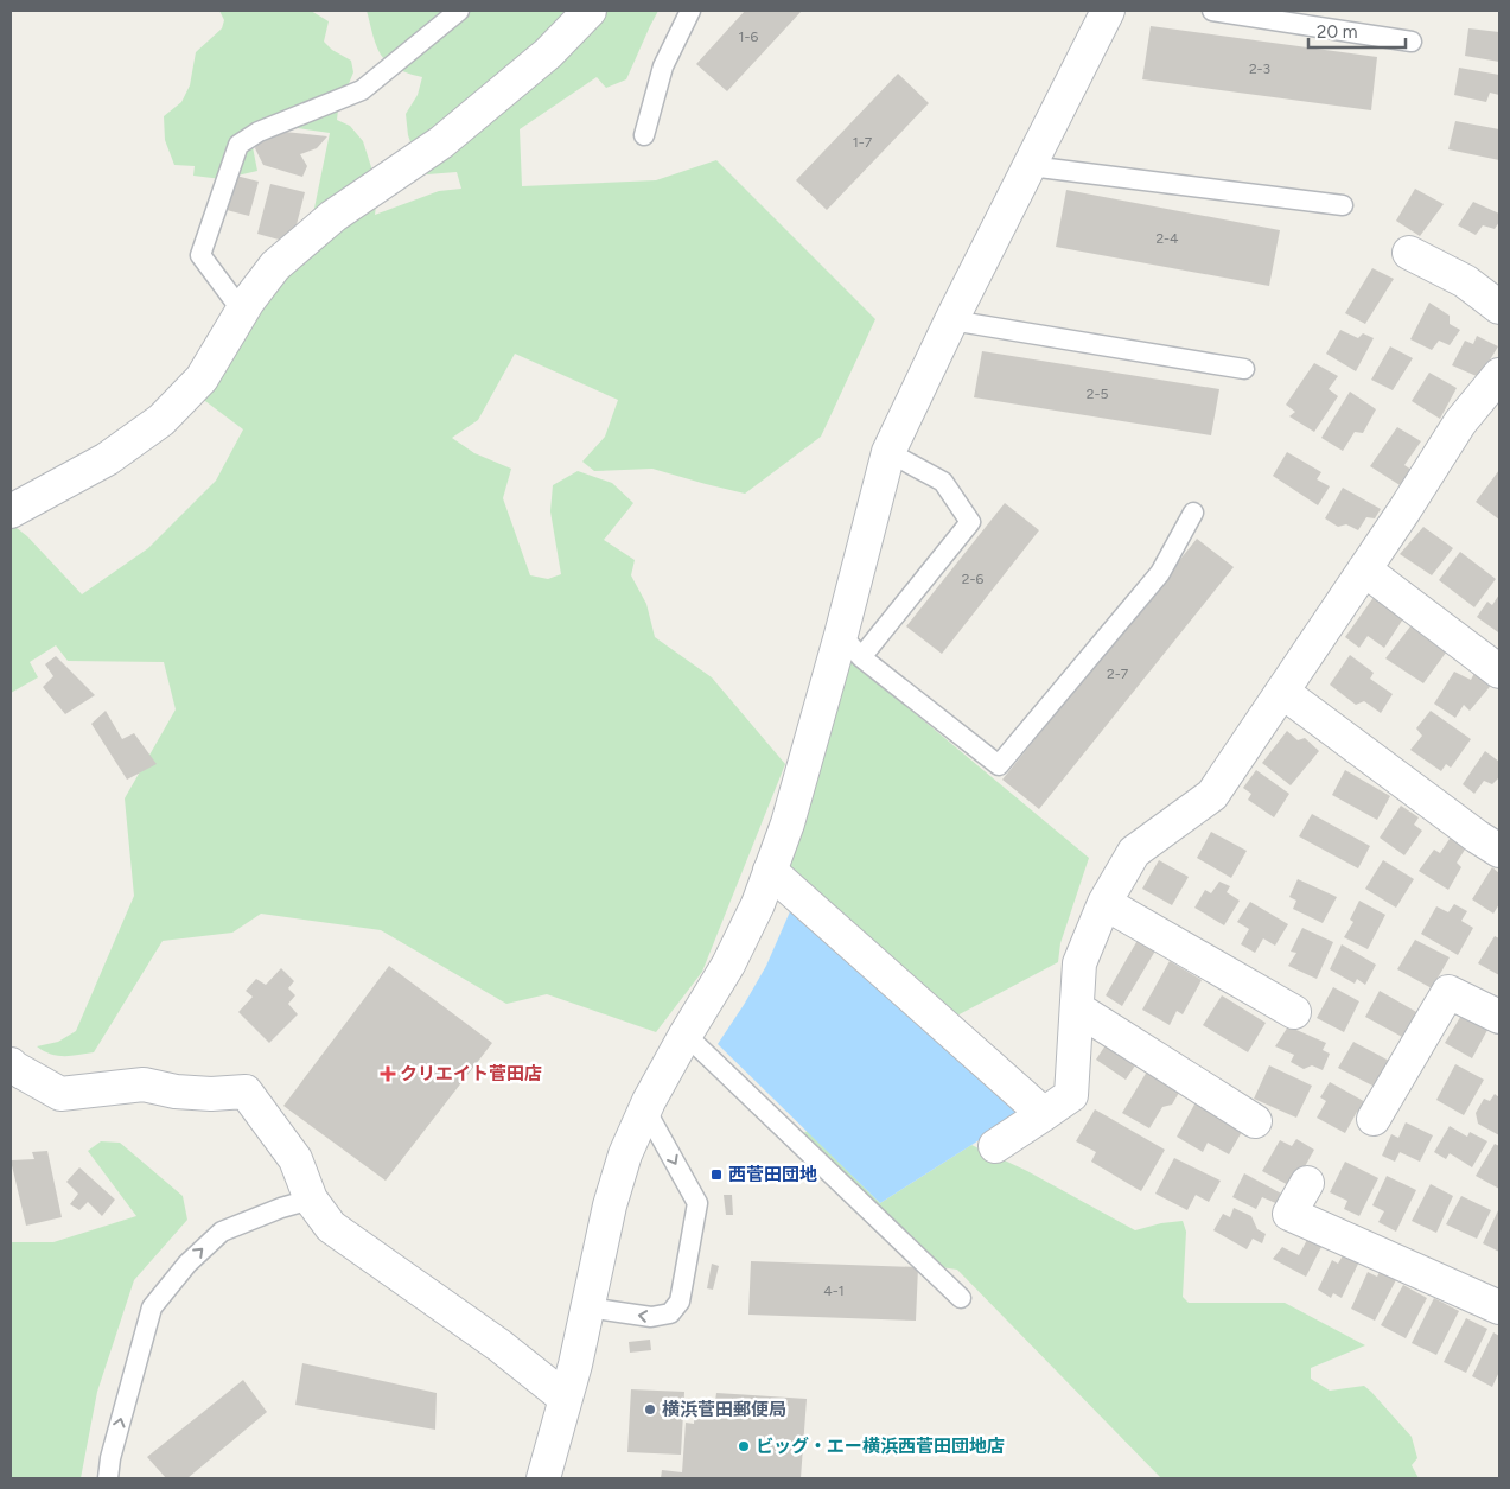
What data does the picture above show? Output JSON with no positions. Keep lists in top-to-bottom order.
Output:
{
  "places": {
    "health": ["クリエイト菅田店"],
    "transit": ["西菅田団地"],
    "other": ["横浜菅田郵便局", "ビッグ・エー横浜西菅田団地店"]
  },
  "house_numbers": [
    "1-6",
    "2-3",
    "1-7",
    "2-4",
    "2-5",
    "2-6",
    "2-7",
    "4-1"
  ],
  "scale_bar": "20 m"
}
